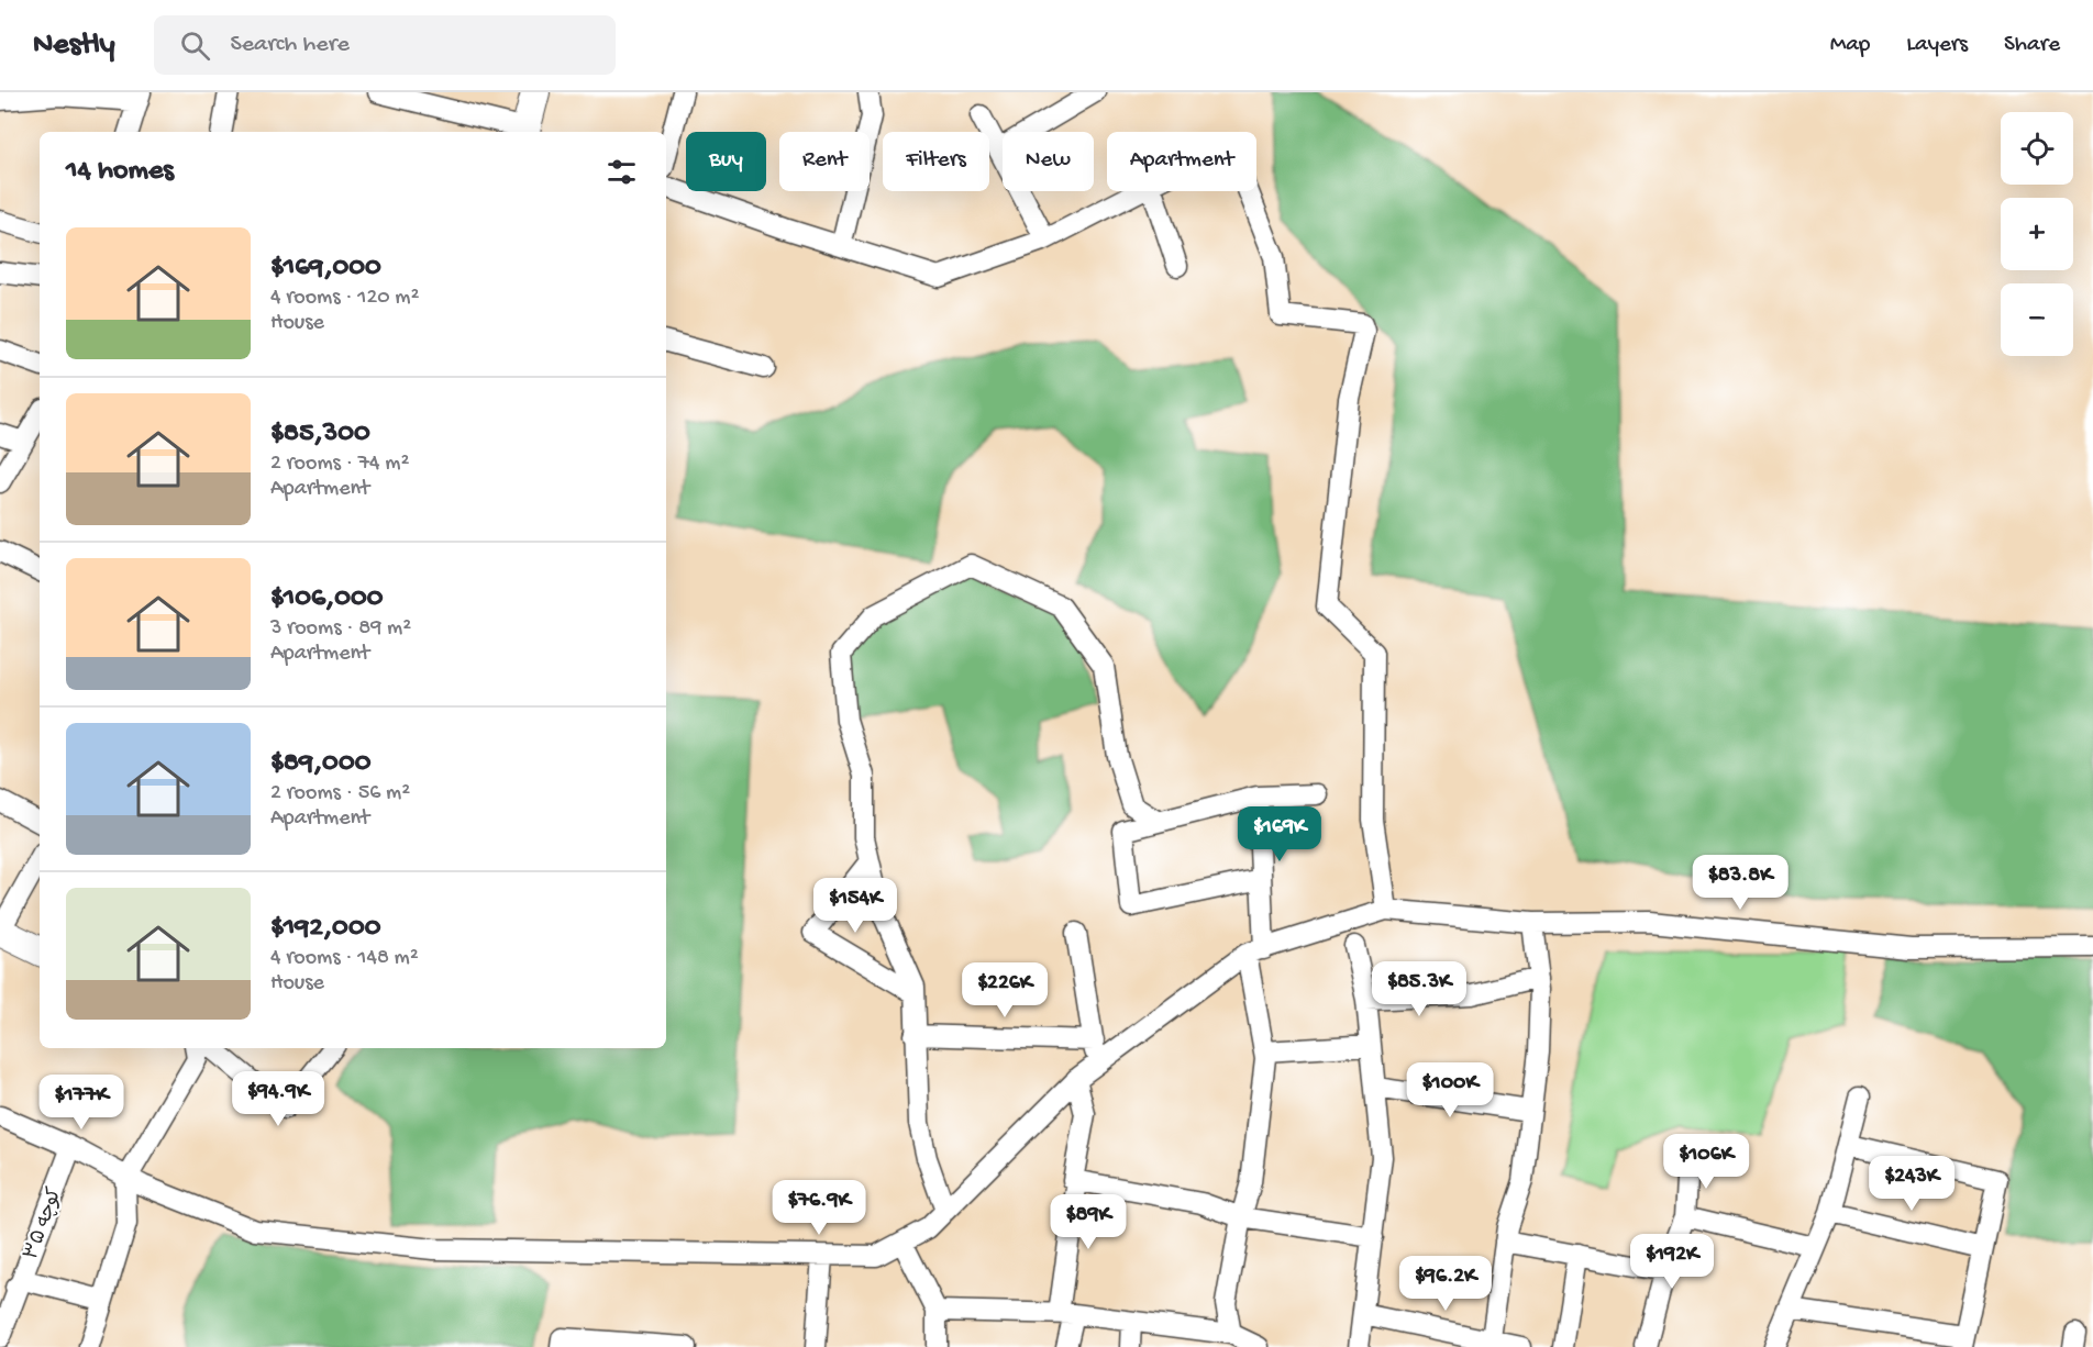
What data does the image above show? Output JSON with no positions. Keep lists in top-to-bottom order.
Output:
{
  "streets": {
    "street": ["کوچه ۳۵"]
  },
  "page": {
    "header": "Nestly",
    "search": "Search here",
    "nav": ["Map", "Layers", "Share"],
    "map_buttons": ["+", "−"],
    "chip": [
      "Buy",
      "Rent",
      "Filters",
      "New",
      "Apartment"
    ],
    "heading": "14 homes",
    "list": [
      {
        "name": "$169,000",
        "note": "4 rooms · 120 m² · House"
      },
      {
        "name": "$85,300",
        "note": "2 rooms · 74 m² · Apartment"
      },
      {
        "name": "$106,000",
        "note": "3 rooms · 89 m² · Apartment"
      },
      {
        "name": "$89,000",
        "note": "2 rooms · 56 m² · Apartment"
      },
      {
        "name": "$192,000",
        "note": "4 rooms · 148 m² · House"
      }
    ],
    "price": [
      "$169K",
      "$83.8K",
      "$154K",
      "$85.3K",
      "$226K",
      "$100K",
      "$94.9K",
      "$177K",
      "$106K",
      "$243K",
      "$76.9K",
      "$89K",
      "$192K",
      "$96.2K"
    ]
  }
}
